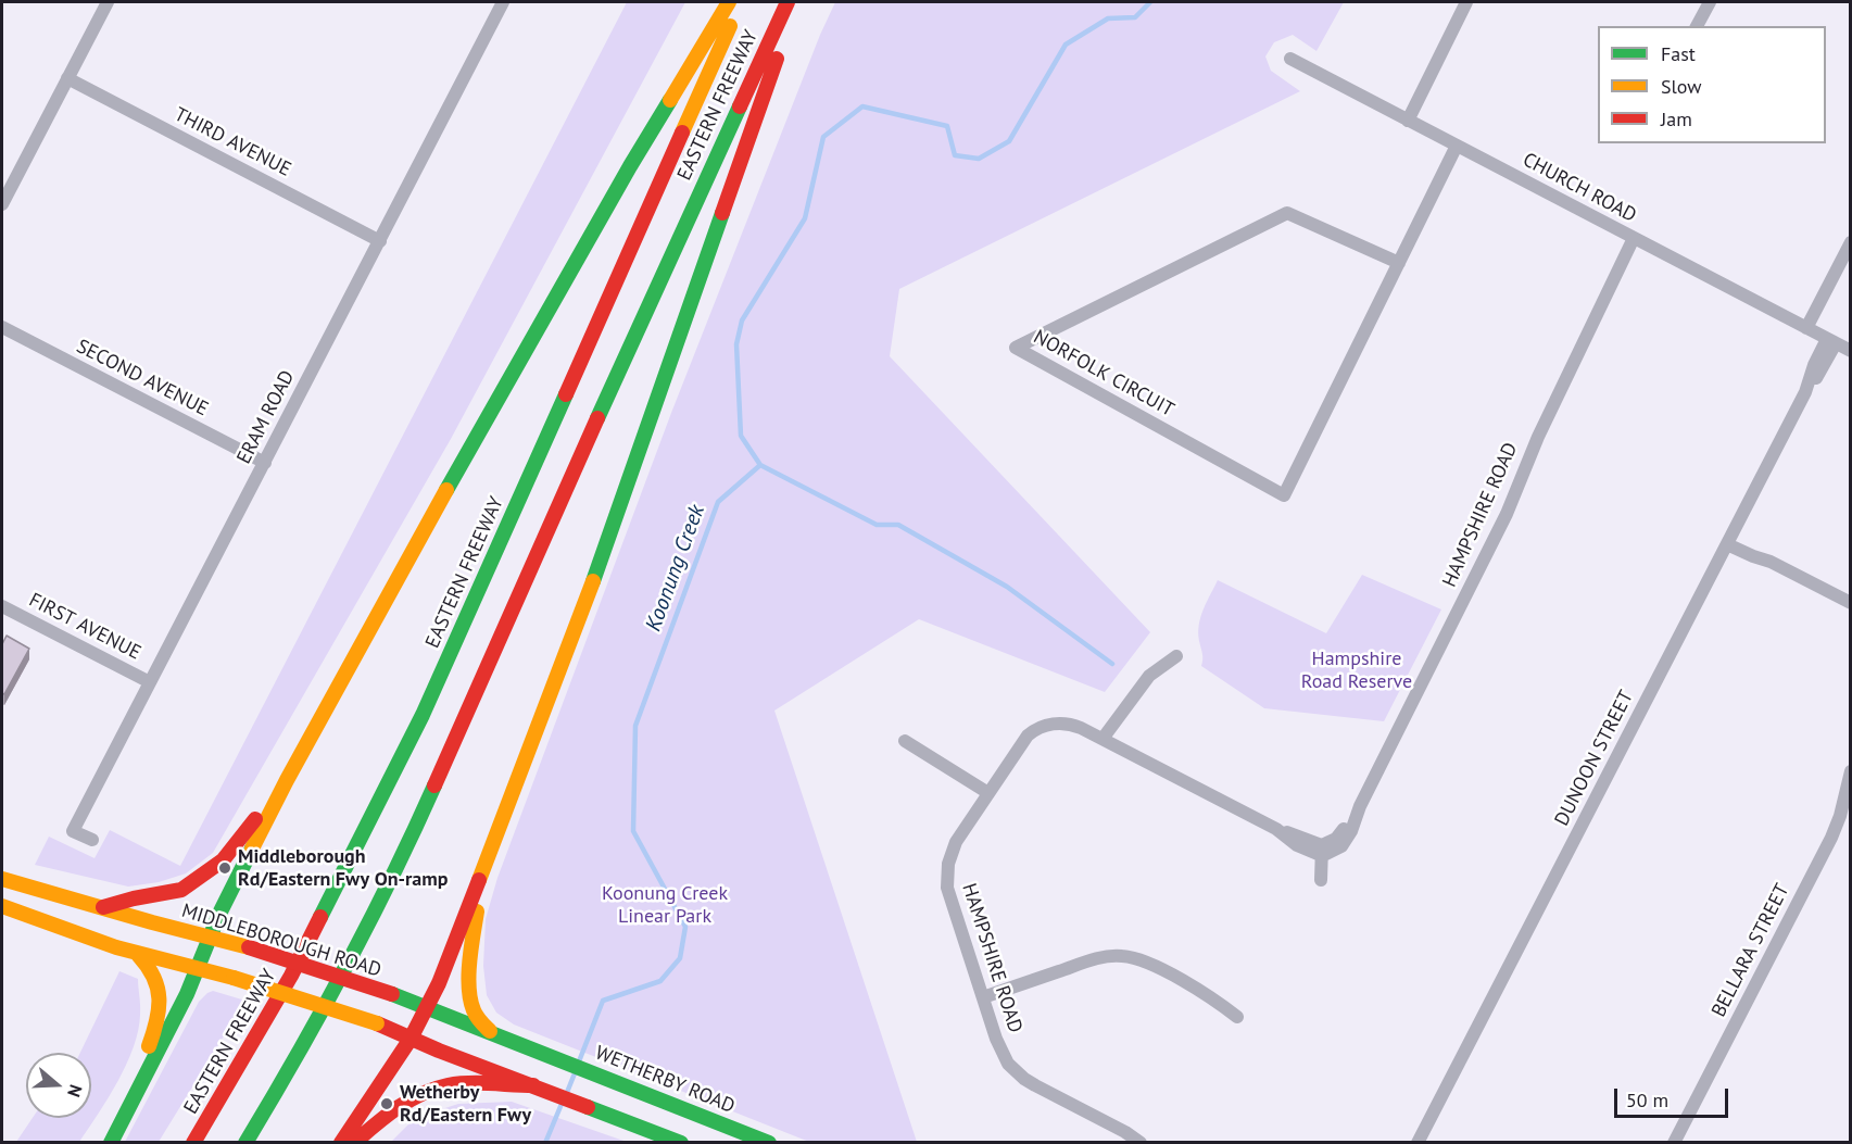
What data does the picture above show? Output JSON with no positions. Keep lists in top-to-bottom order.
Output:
{
  "streets": {
    "main road": ["EASTERN FREEWAY", "MIDDLEBOROUGH ROAD", "WETHERBY ROAD"],
    "street": [
      "THIRD AVENUE",
      "CHURCH ROAD",
      "NORFOLK CIRCUIT",
      "SECOND AVENUE",
      "ERAM ROAD",
      "HAMPSHIRE ROAD",
      "FIRST AVENUE",
      "DUNOON STREET",
      "BELLARA STREET"
    ]
  },
  "crossings": [
    ["THIRD AVENUE", "ERAM ROAD"],
    ["CHURCH ROAD", "NORFOLK CIRCUIT"],
    ["CHURCH ROAD", "HAMPSHIRE ROAD"],
    ["CHURCH ROAD", "DUNOON STREET"],
    ["SECOND AVENUE", "ERAM ROAD"],
    ["ERAM ROAD", "FIRST AVENUE"],
    ["MIDDLEBOROUGH ROAD", "WETHERBY ROAD"]
  ],
  "water": ["Koonung Creek"],
  "parks": ["Hampshire Road Reserve", "Koonung Creek Linear Park"],
  "places": ["Middleborough Rd/Eastern Fwy On-ramp", "Wetherby Rd/Eastern Fwy"],
  "legend": ["Fast", "Slow", "Jam"],
  "scale_bar": "50 m",
  "north": "right"
}
